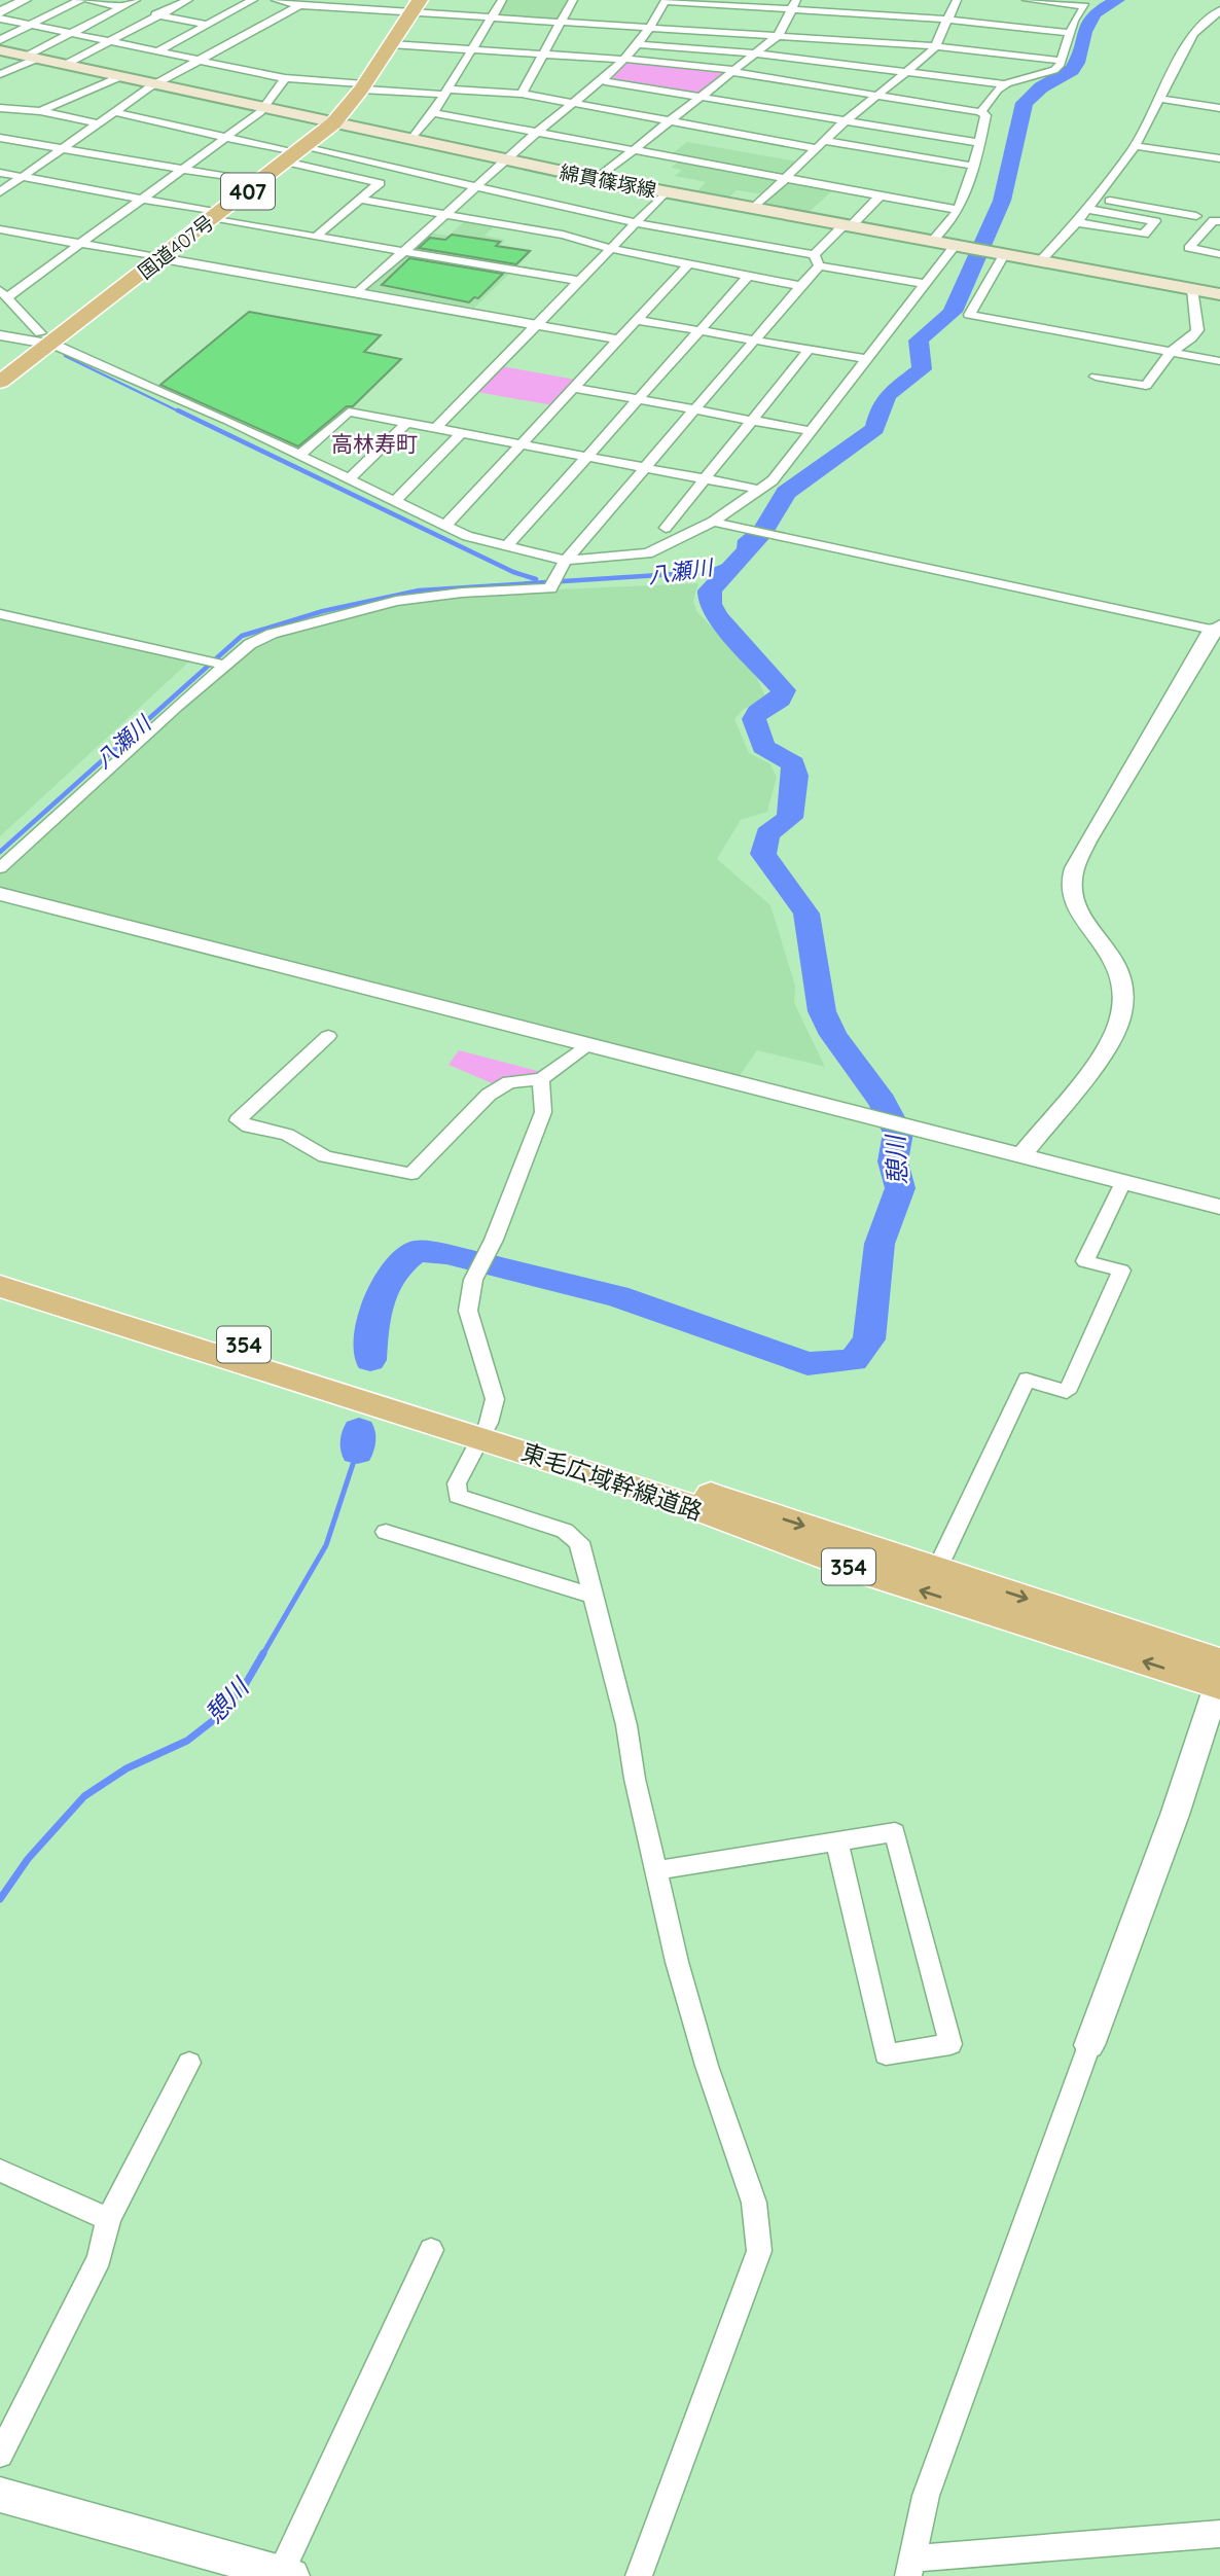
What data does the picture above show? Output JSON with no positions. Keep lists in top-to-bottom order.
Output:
{
  "streets": {
    "highway": [
      "407",
      "国道407号",
      "354",
      "東毛広域幹線道路"
    ],
    "main road": ["綿貫篠塚線"]
  },
  "crossings": [
    ["綿貫篠塚線", "国道407号"]
  ],
  "districts": ["高林寿町"],
  "water": ["八瀬川", "憩川"]
}
